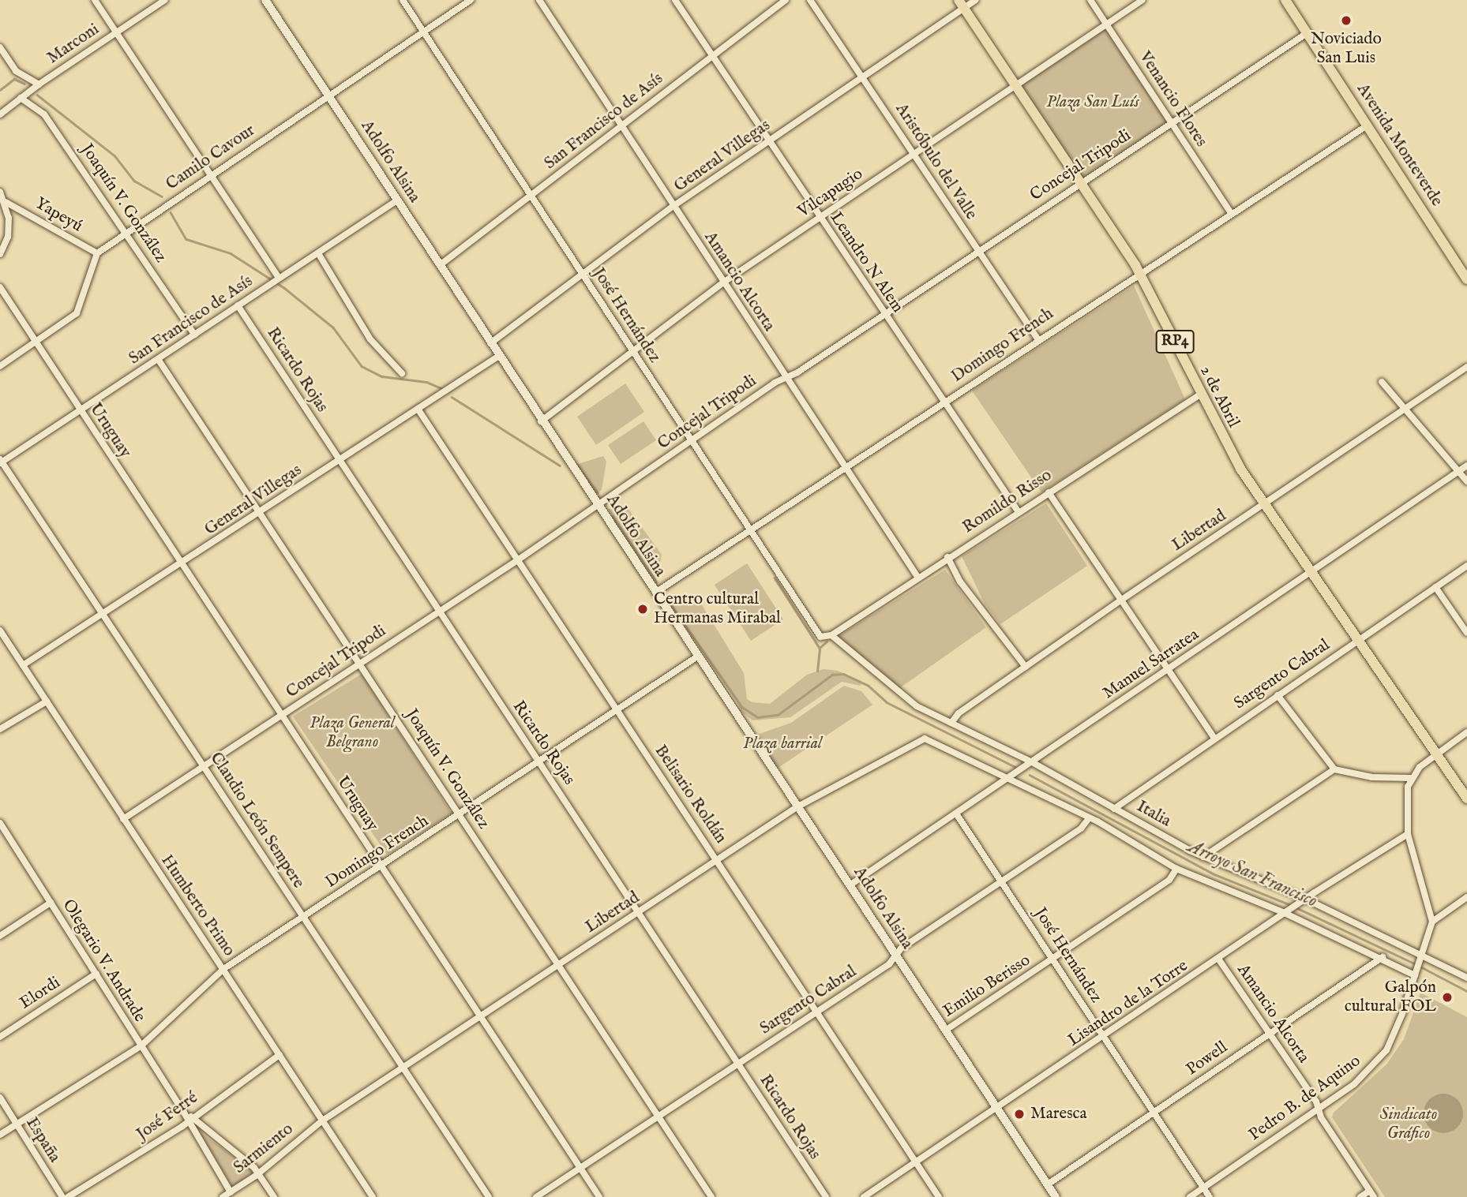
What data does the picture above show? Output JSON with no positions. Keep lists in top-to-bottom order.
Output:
{
  "streets": {
    "main road": ["Avenida Monteverde", "RP4", "2 de Abril"],
    "street": [
      "Marconi",
      "Venancio Flores",
      "San Francisco de Asís",
      "General Villegas",
      "Camilo Cavour",
      "Adolfo Alsina",
      "Aristóbulo del Valle",
      "Concejal Tripodi",
      "Vilcapugio",
      "Joaquín V. González",
      "Yapeyú",
      "Leandro N Alem",
      "Amancio Alcorta",
      "José Hernández",
      "Domingo French",
      "Ricardo Rojas",
      "Uruguay",
      "Romildo Risso",
      "Libertad",
      "Manuel Sarratea",
      "Sargento Cabral",
      "Belisario Roldán",
      "Italia",
      "Claudio León Sempere",
      "Humberto Primo",
      "Olegario V. Andrade",
      "Emilio Berisso",
      "Elordi",
      "Lisandro de la Torre",
      "Powell",
      "Pedro B. de Aquino",
      "José Ferré",
      "España",
      "Sarmiento"
    ]
  },
  "crossings": [
    ["Marconi", "Joaquín V. González"],
    ["Venancio Flores", "Concejal Tripodi"],
    ["Venancio Flores", "Vilcapugio"],
    ["Venancio Flores", "Domingo French"],
    ["San Francisco de Asís", "Adolfo Alsina"],
    ["San Francisco de Asís", "Joaquín V. González"],
    ["San Francisco de Asís", "Leandro N Alem"],
    ["San Francisco de Asís", "Amancio Alcorta"],
    ["San Francisco de Asís", "José Hernández"],
    ["San Francisco de Asís", "Ricardo Rojas"],
    ["San Francisco de Asís", "Uruguay"],
    ["San Francisco de Asís", "Claudio León Sempere"],
    ["Avenida Monteverde", "Concejal Tripodi"],
    ["Avenida Monteverde", "Domingo French"],
    ["General Villegas", "Adolfo Alsina"],
    ["General Villegas", "Aristóbulo del Valle"],
    ["General Villegas", "Joaquín V. González"],
    ["General Villegas", "Leandro N Alem"],
    ["General Villegas", "Amancio Alcorta"],
    ["General Villegas", "José Hernández"],
    ["General Villegas", "Ricardo Rojas"],
    ["General Villegas", "2 de Abril"],
    ["General Villegas", "Uruguay"],
    ["General Villegas", "Belisario Roldán"],
    ["General Villegas", "Claudio León Sempere"],
    ["General Villegas", "Humberto Primo"],
    ["Camilo Cavour", "Adolfo Alsina"],
    ["Camilo Cavour", "Joaquín V. González"],
    ["Camilo Cavour", "Yapeyú"],
    ["Camilo Cavour", "José Hernández"],
    ["Adolfo Alsina", "Concejal Tripodi"],
    ["Adolfo Alsina", "Vilcapugio"],
    ["Adolfo Alsina", "Domingo French"],
    ["Adolfo Alsina", "Libertad"],
    ["Adolfo Alsina", "Manuel Sarratea"],
    ["Adolfo Alsina", "Sargento Cabral"],
    ["Adolfo Alsina", "Emilio Berisso"],
    ["Adolfo Alsina", "Lisandro de la Torre"],
    ["Adolfo Alsina", "Powell"],
    ["Aristóbulo del Valle", "Concejal Tripodi"],
    ["Aristóbulo del Valle", "Vilcapugio"],
    ["Aristóbulo del Valle", "Domingo French"],
    ["Concejal Tripodi", "Joaquín V. González"],
    ["Concejal Tripodi", "Leandro N Alem"],
    ["Concejal Tripodi", "Amancio Alcorta"],
    ["Concejal Tripodi", "José Hernández"],
    ["Concejal Tripodi", "Ricardo Rojas"],
    ["Concejal Tripodi", "2 de Abril"],
    ["Concejal Tripodi", "Uruguay"],
    ["Concejal Tripodi", "Belisario Roldán"],
    ["Concejal Tripodi", "Claudio León Sempere"],
    ["Concejal Tripodi", "Humberto Primo"],
    ["Vilcapugio", "Leandro N Alem"],
    ["Vilcapugio", "Amancio Alcorta"],
    ["Vilcapugio", "José Hernández"],
    ["Vilcapugio", "2 de Abril"],
    ["Joaquín V. González", "Domingo French"],
    ["Joaquín V. González", "Libertad"],
    ["Joaquín V. González", "Sargento Cabral"],
    ["Leandro N Alem", "Domingo French"],
    ["Leandro N Alem", "Romildo Risso"],
    ["Amancio Alcorta", "Domingo French"],
    ["Amancio Alcorta", "Romildo Risso"],
    ["Amancio Alcorta", "Lisandro de la Torre"],
    ["Amancio Alcorta", "Powell"],
    ["Amancio Alcorta", "Pedro B. de Aquino"],
    ["José Hernández", "Domingo French"],
    ["José Hernández", "Romildo Risso"],
    ["José Hernández", "Manuel Sarratea"],
    ["José Hernández", "Sargento Cabral"],
    ["José Hernández", "Italia"],
    ["José Hernández", "Emilio Berisso"],
    ["José Hernández", "Lisandro de la Torre"],
    ["José Hernández", "Powell"],
    ["José Hernández", "Pedro B. de Aquino"],
    ["Domingo French", "Ricardo Rojas"],
    ["Domingo French", "2 de Abril"],
    ["Domingo French", "Uruguay"],
    ["Domingo French", "Belisario Roldán"],
    ["Domingo French", "Claudio León Sempere"],
    ["Domingo French", "Humberto Primo"],
    ["Domingo French", "Olegario V. Andrade"],
    ["Domingo French", "España"],
    ["Ricardo Rojas", "Libertad"],
    ["Ricardo Rojas", "Sargento Cabral"],
    ["2 de Abril", "Romildo Risso"],
    ["2 de Abril", "Libertad"],
    ["2 de Abril", "Manuel Sarratea"],
    ["2 de Abril", "Sargento Cabral"],
    ["Uruguay", "Libertad"],
    ["Uruguay", "Sargento Cabral"],
    ["Romildo Risso", "Italia"],
    ["Libertad", "Belisario Roldán"],
    ["Libertad", "Italia"],
    ["Libertad", "Claudio León Sempere"],
    ["Libertad", "Humberto Primo"],
    ["Libertad", "Sarmiento"],
    ["Manuel Sarratea", "Italia"],
    ["Sargento Cabral", "Belisario Roldán"],
    ["Sargento Cabral", "Italia"],
    ["Belisario Roldán", "Lisandro de la Torre"],
    ["Italia", "Emilio Berisso"],
    ["Italia", "Lisandro de la Torre"],
    ["Italia", "Powell"],
    ["Italia", "Pedro B. de Aquino"],
    ["Humberto Primo", "José Ferré"],
    ["Humberto Primo", "Sarmiento"],
    ["Olegario V. Andrade", "Elordi"],
    ["Olegario V. Andrade", "José Ferré"],
    ["Olegario V. Andrade", "Sarmiento"]
  ],
  "water": ["Arroyo San Francisco"],
  "parks": [
    "Plaza San Luís",
    "Plaza General Belgrano",
    "Plaza barrial",
    "Sindicato Gráfico"
  ],
  "places": [
    "Noviciado San Luis",
    "Centro cultural Hermanas Mirabal",
    "Galpón cultural FOL",
    "Maresca"
  ]
}
